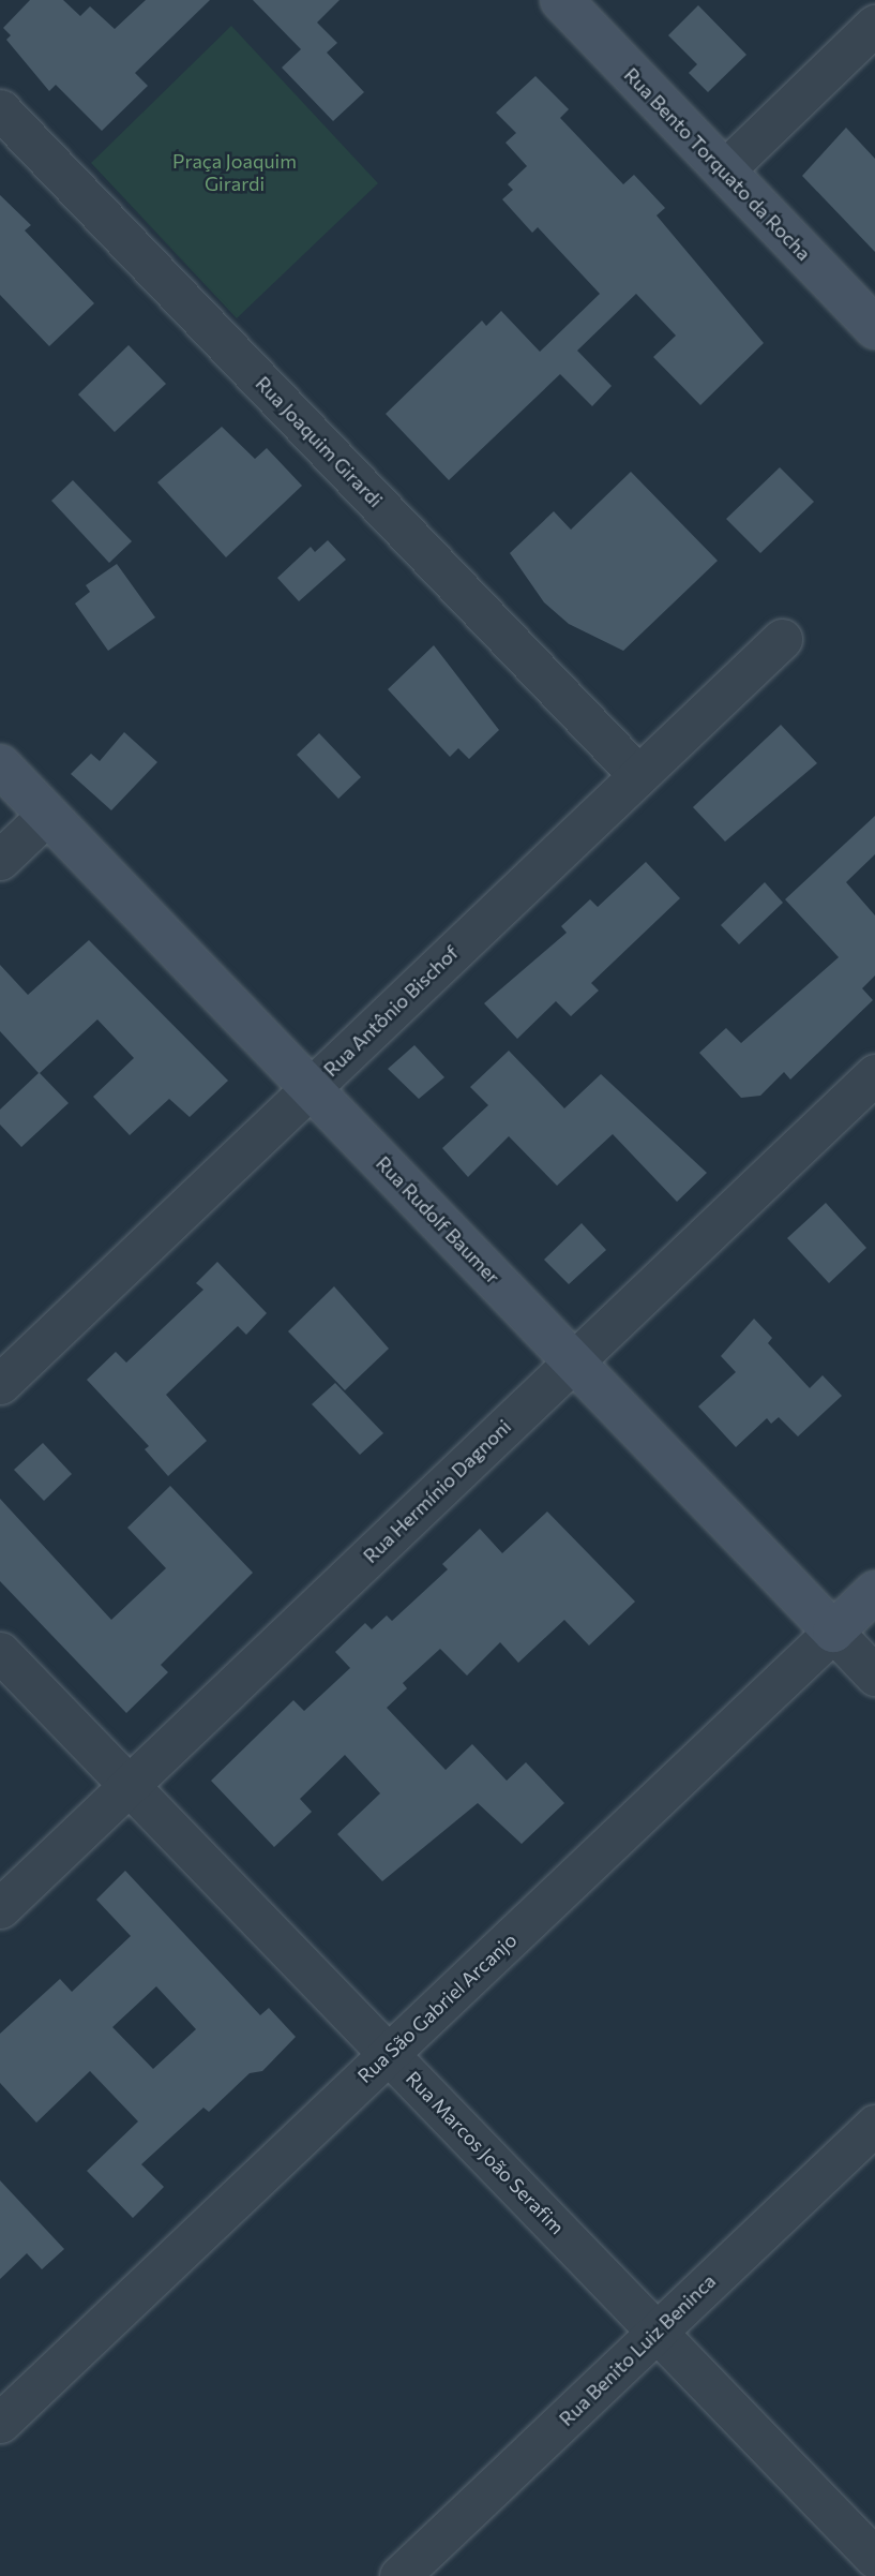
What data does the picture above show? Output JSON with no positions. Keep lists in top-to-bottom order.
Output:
{
  "streets": {
    "street": [
      "Rua Bento Torquato da Rocha",
      "Rua Joaquim Girardi",
      "Rua Antônio Bischof",
      "Rua Rudolf Baumer",
      "Rua Hermínio Dagnoni",
      "Rua São Gabriel Arcanjo",
      "Rua Marcos João Serafim",
      "Rua Benito Luiz Beninca"
    ]
  },
  "crossings": [
    ["Rua Joaquim Girardi", "Rua Antônio Bischof"],
    ["Rua Antônio Bischof", "Rua Rudolf Baumer"],
    ["Rua Rudolf Baumer", "Rua Hermínio Dagnoni"],
    ["Rua Rudolf Baumer", "Rua São Gabriel Arcanjo"],
    ["Rua Hermínio Dagnoni", "Rua Marcos João Serafim"],
    ["Rua São Gabriel Arcanjo", "Rua Marcos João Serafim"],
    ["Rua Marcos João Serafim", "Rua Benito Luiz Beninca"]
  ],
  "parks": ["Praça Joaquim Girardi"]
}
